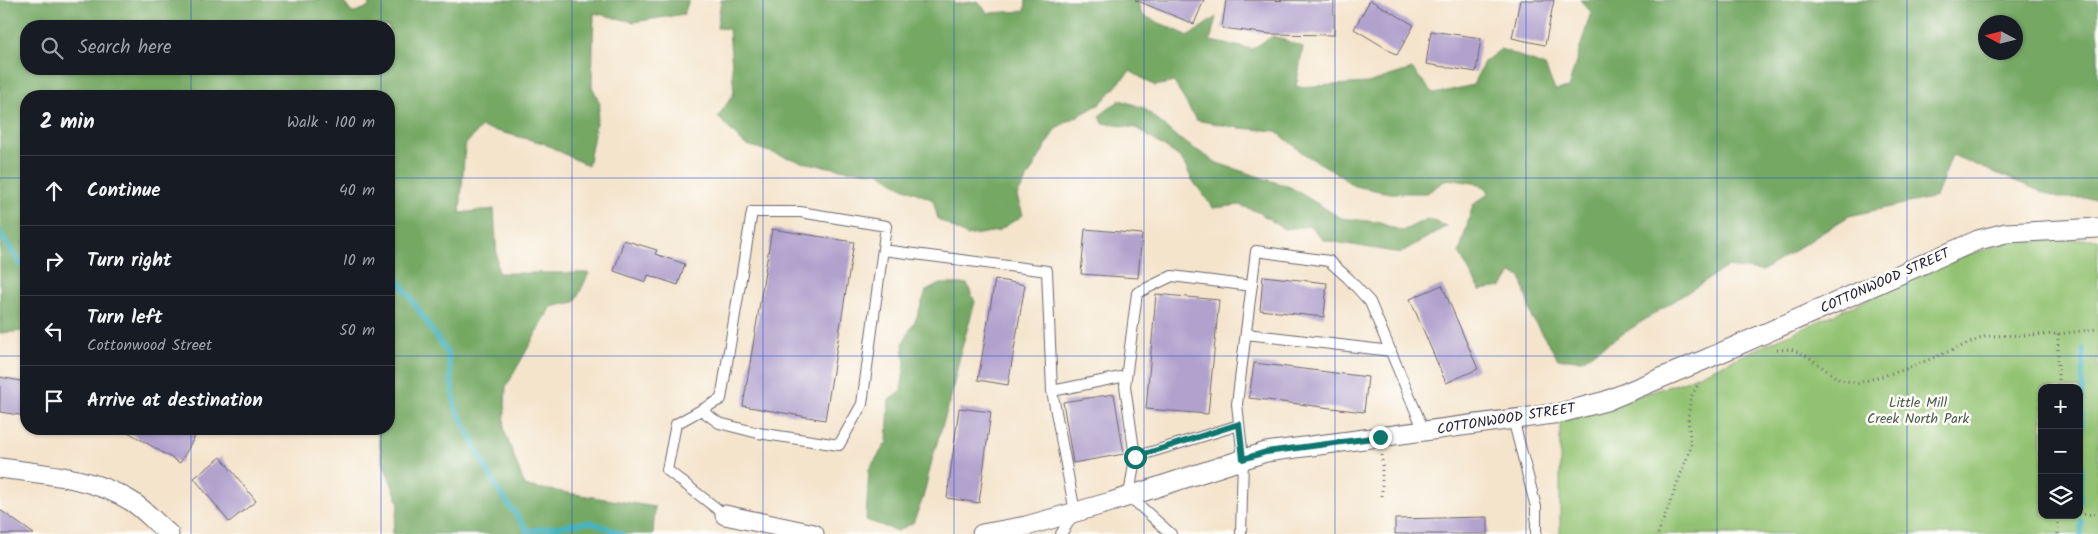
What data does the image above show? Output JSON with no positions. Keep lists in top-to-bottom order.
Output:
{
  "streets": {
    "street": ["COTTONWOOD STREET"]
  },
  "parks": ["Little Mill Creek North Park"],
  "north": "left",
  "page": {
    "search": "Search here",
    "heading": ["2 min", "Walk · 100 m"],
    "list": [
      ["Continue", "40 m"],
      ["Turn right", "10 m"],
      ["Turn left", "Cottonwood Street", "50 m"],
      "Arrive at destination"
    ],
    "map_buttons": ["+", "−"]
  }
}
